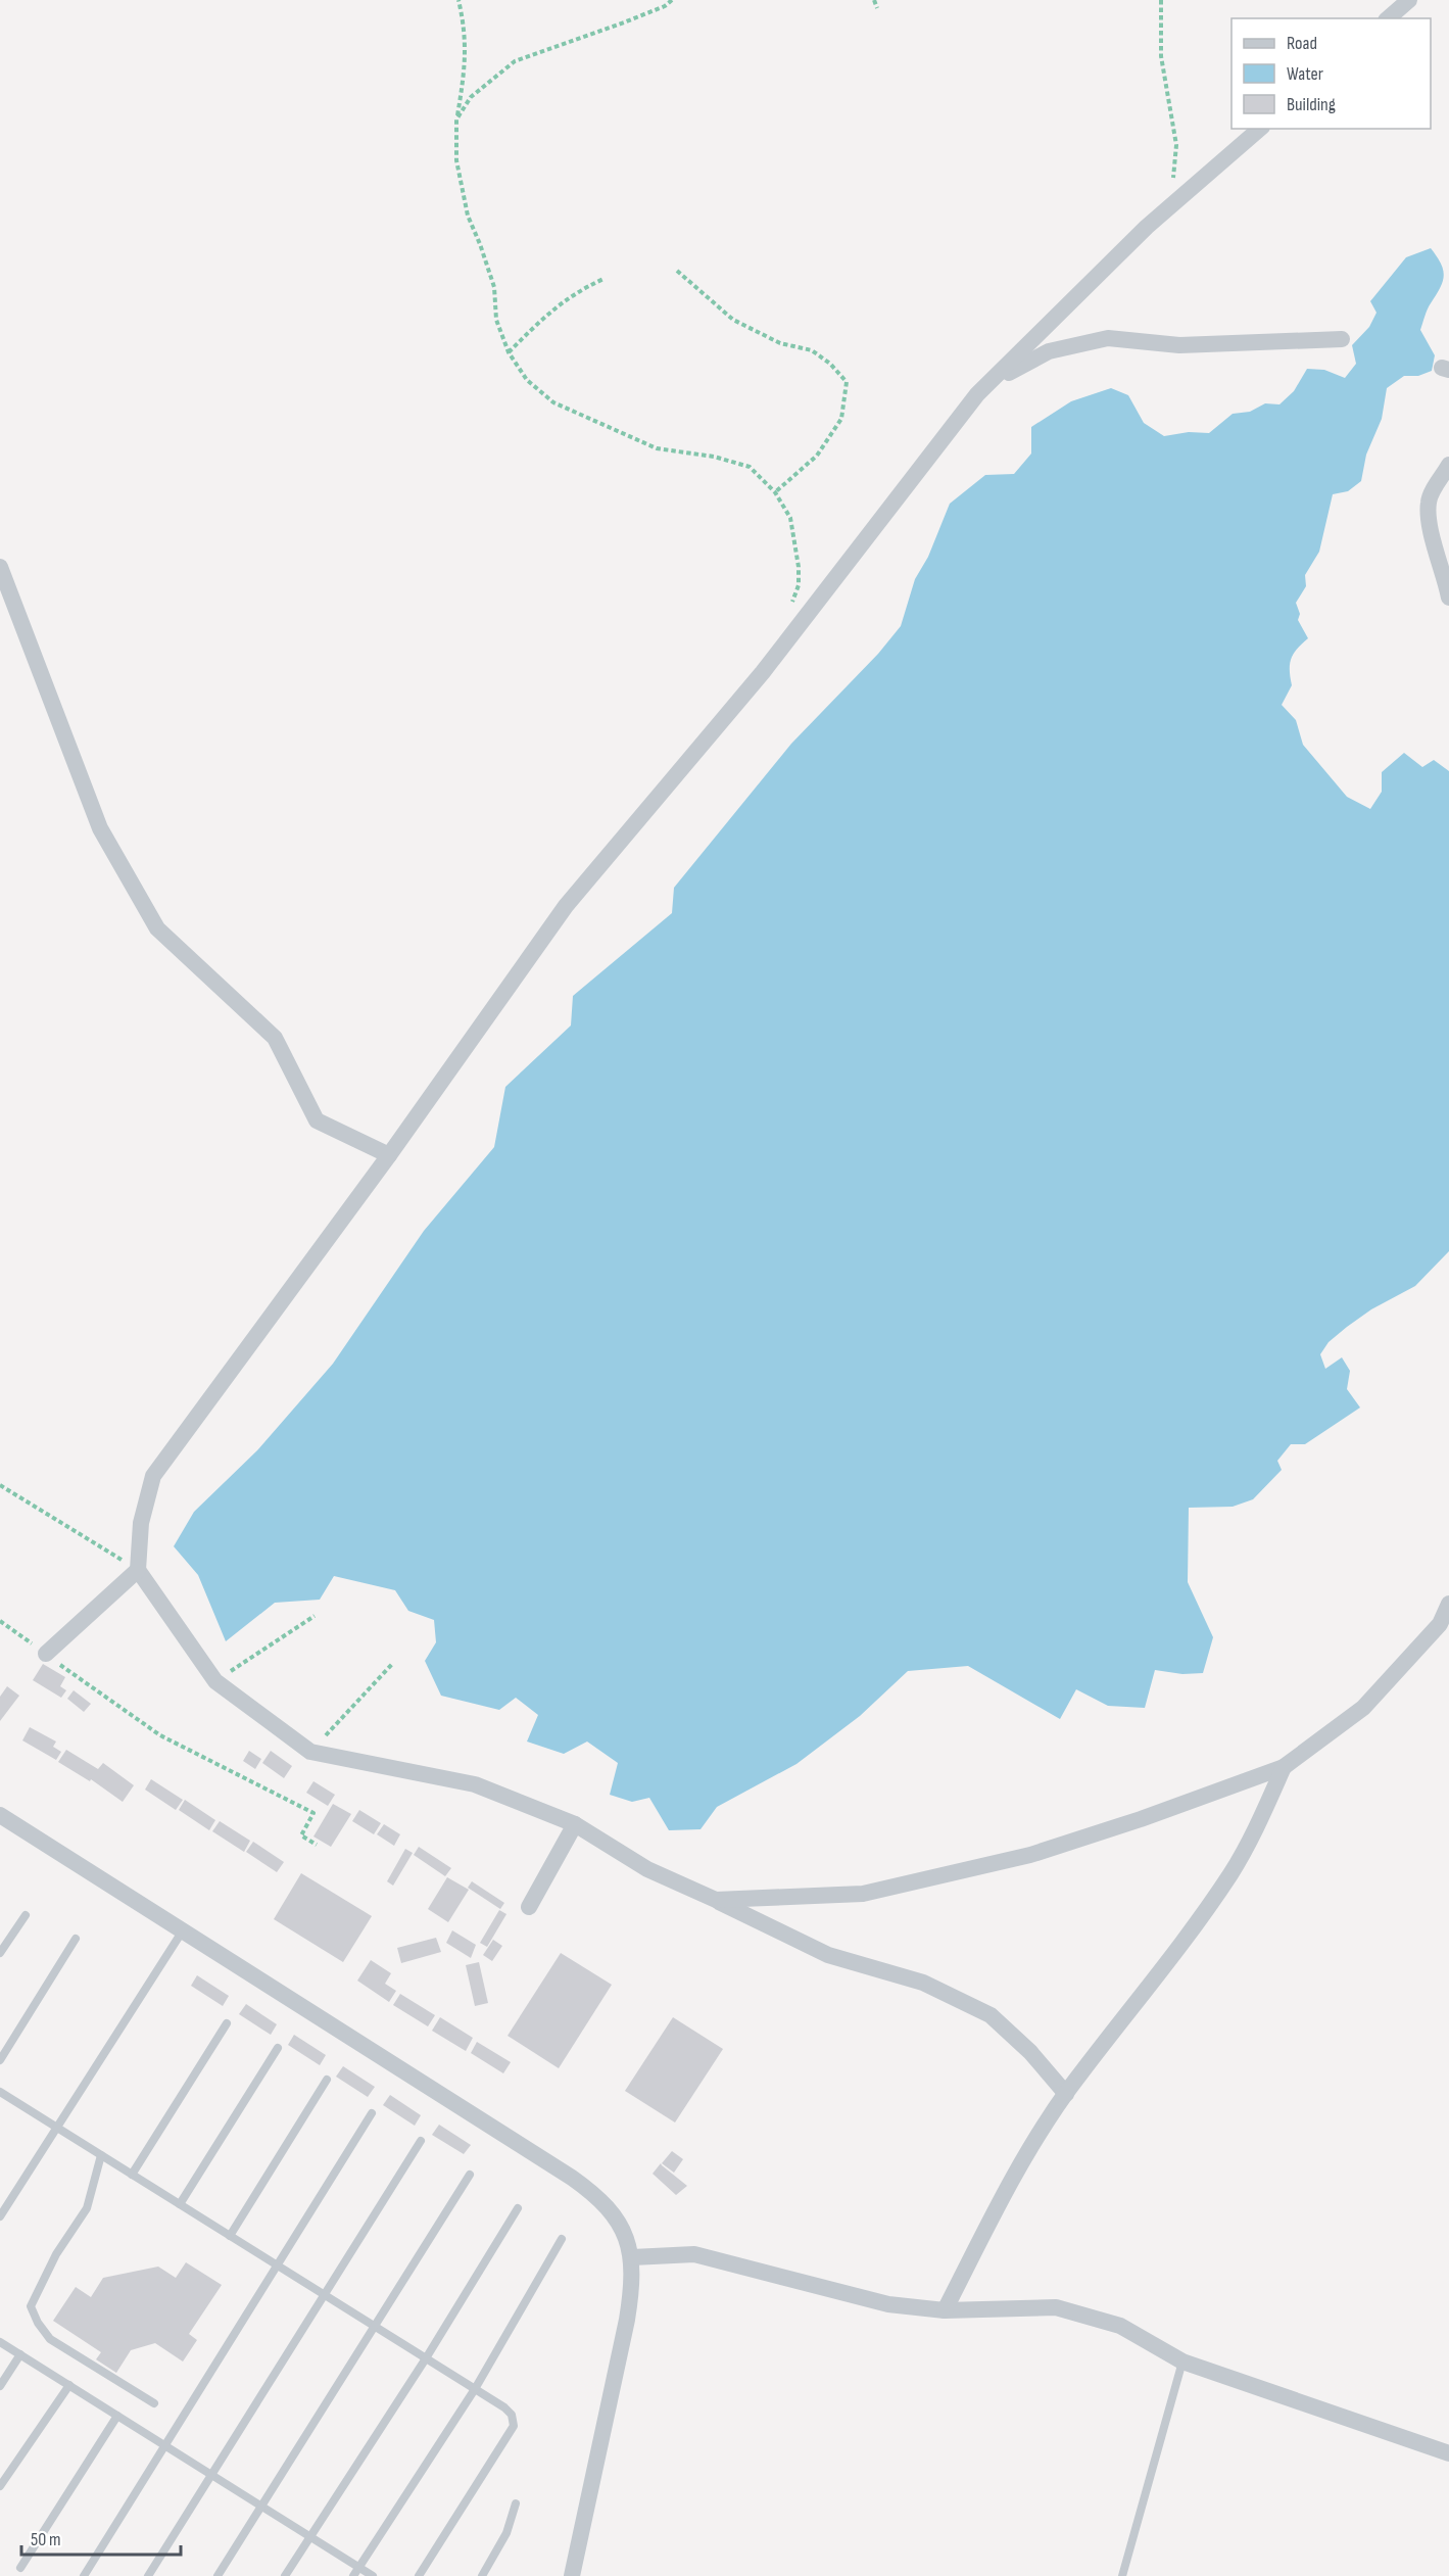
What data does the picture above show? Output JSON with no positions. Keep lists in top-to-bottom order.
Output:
{
  "legend": ["Road", "Water", "Building"],
  "scale_bar": "50 m"
}
